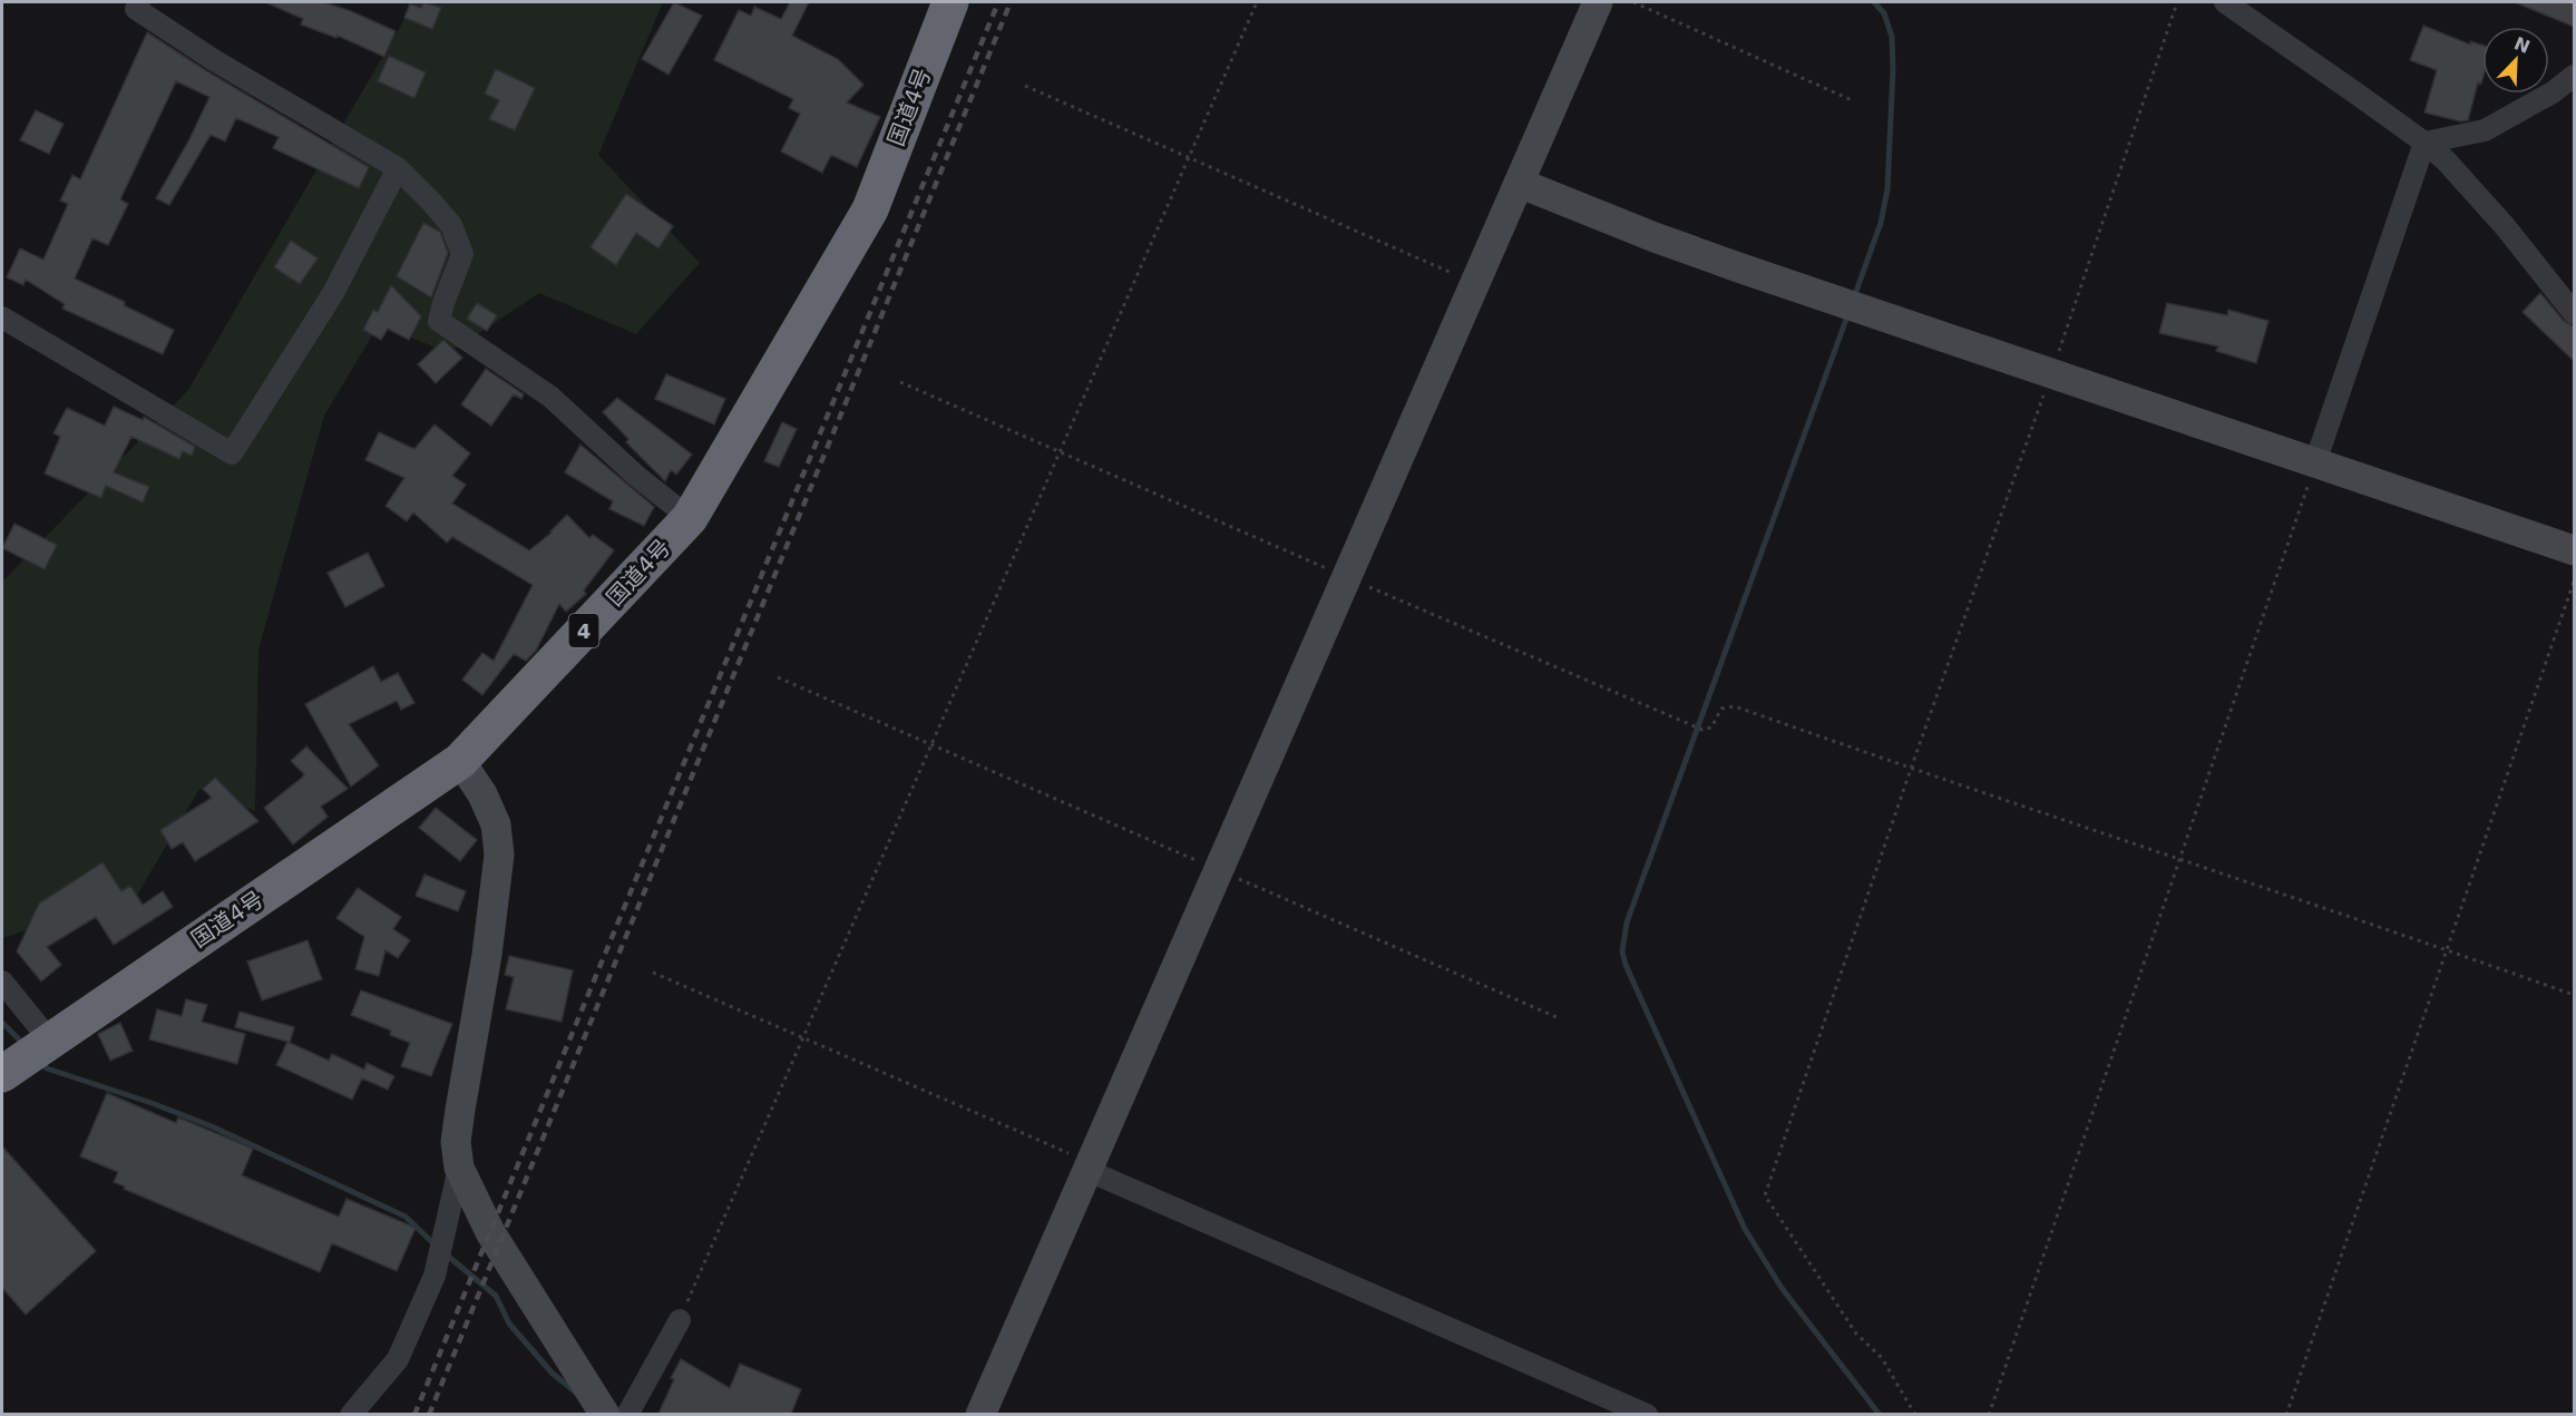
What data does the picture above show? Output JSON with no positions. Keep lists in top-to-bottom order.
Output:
{
  "streets": {
    "highway": ["国道4号", "4"]
  },
  "north": "top right"
}
